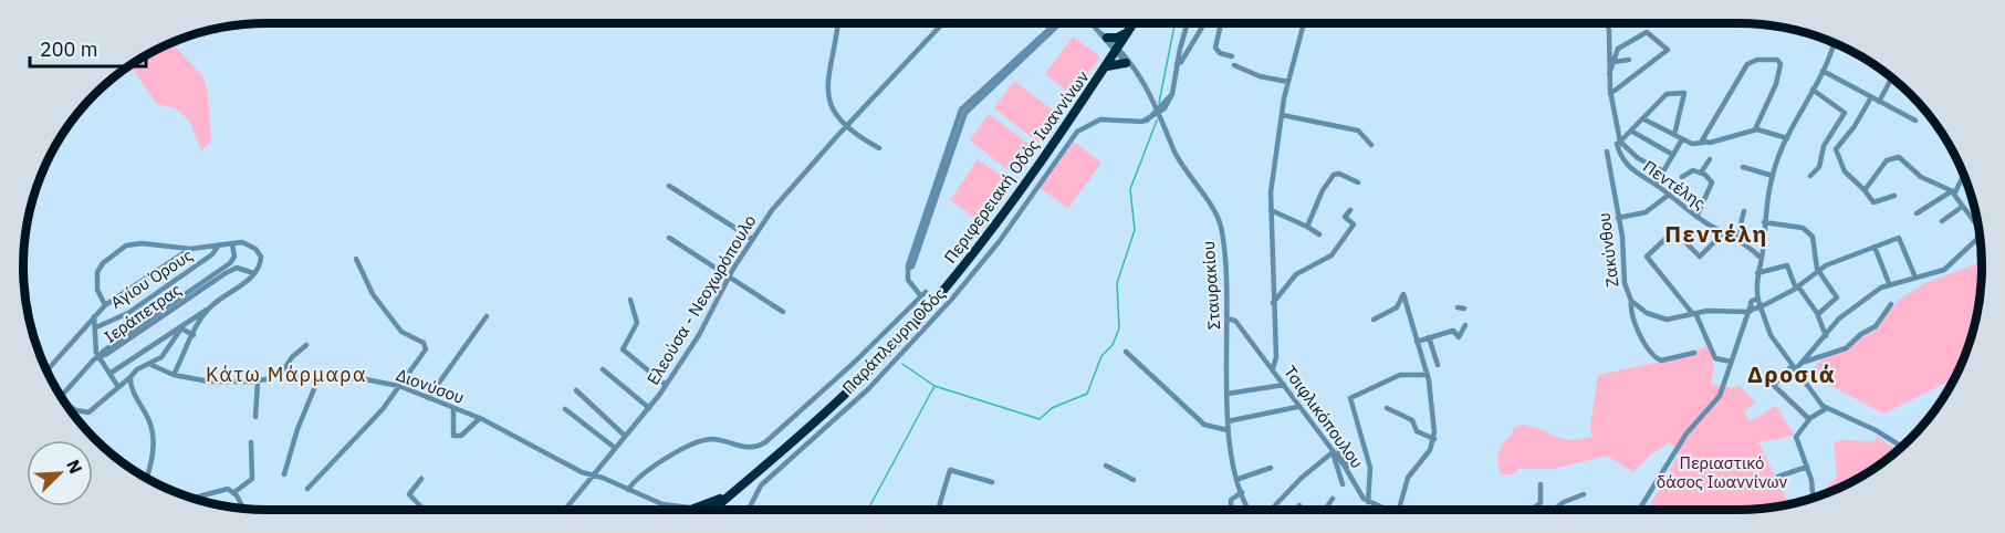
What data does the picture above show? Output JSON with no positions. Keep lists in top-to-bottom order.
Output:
{
  "streets": {
    "highway": ["Περιφερειακή Οδός Ιωαννίνων"],
    "street": [
      "Πεντέλης",
      "Ζακύνθου",
      "Αγίου Όρους",
      "Σταυρακίου",
      "Ελεούσα - Νεοχωρόπουλο",
      "Ιεράπετρας",
      "Παράπλευρη Οδός",
      "Διονύσου",
      "Τσιφλικόπουλου"
    ]
  },
  "crossings": [
    ["Σταυρακίου", "Παράπλευρη Οδός"],
    ["Σταυρακίου", "Τσιφλικόπουλου"],
    ["Ελεούσα - Νεοχωρόπουλο", "Διονύσου"]
  ],
  "districts": ["Πεντέλη", "Κάτω Μάρμαρα", "Δροσιά"],
  "parks": ["Περιαστικό δάσος Ιωαννίνων"],
  "scale_bar": "200 m",
  "north": "top right"
}
